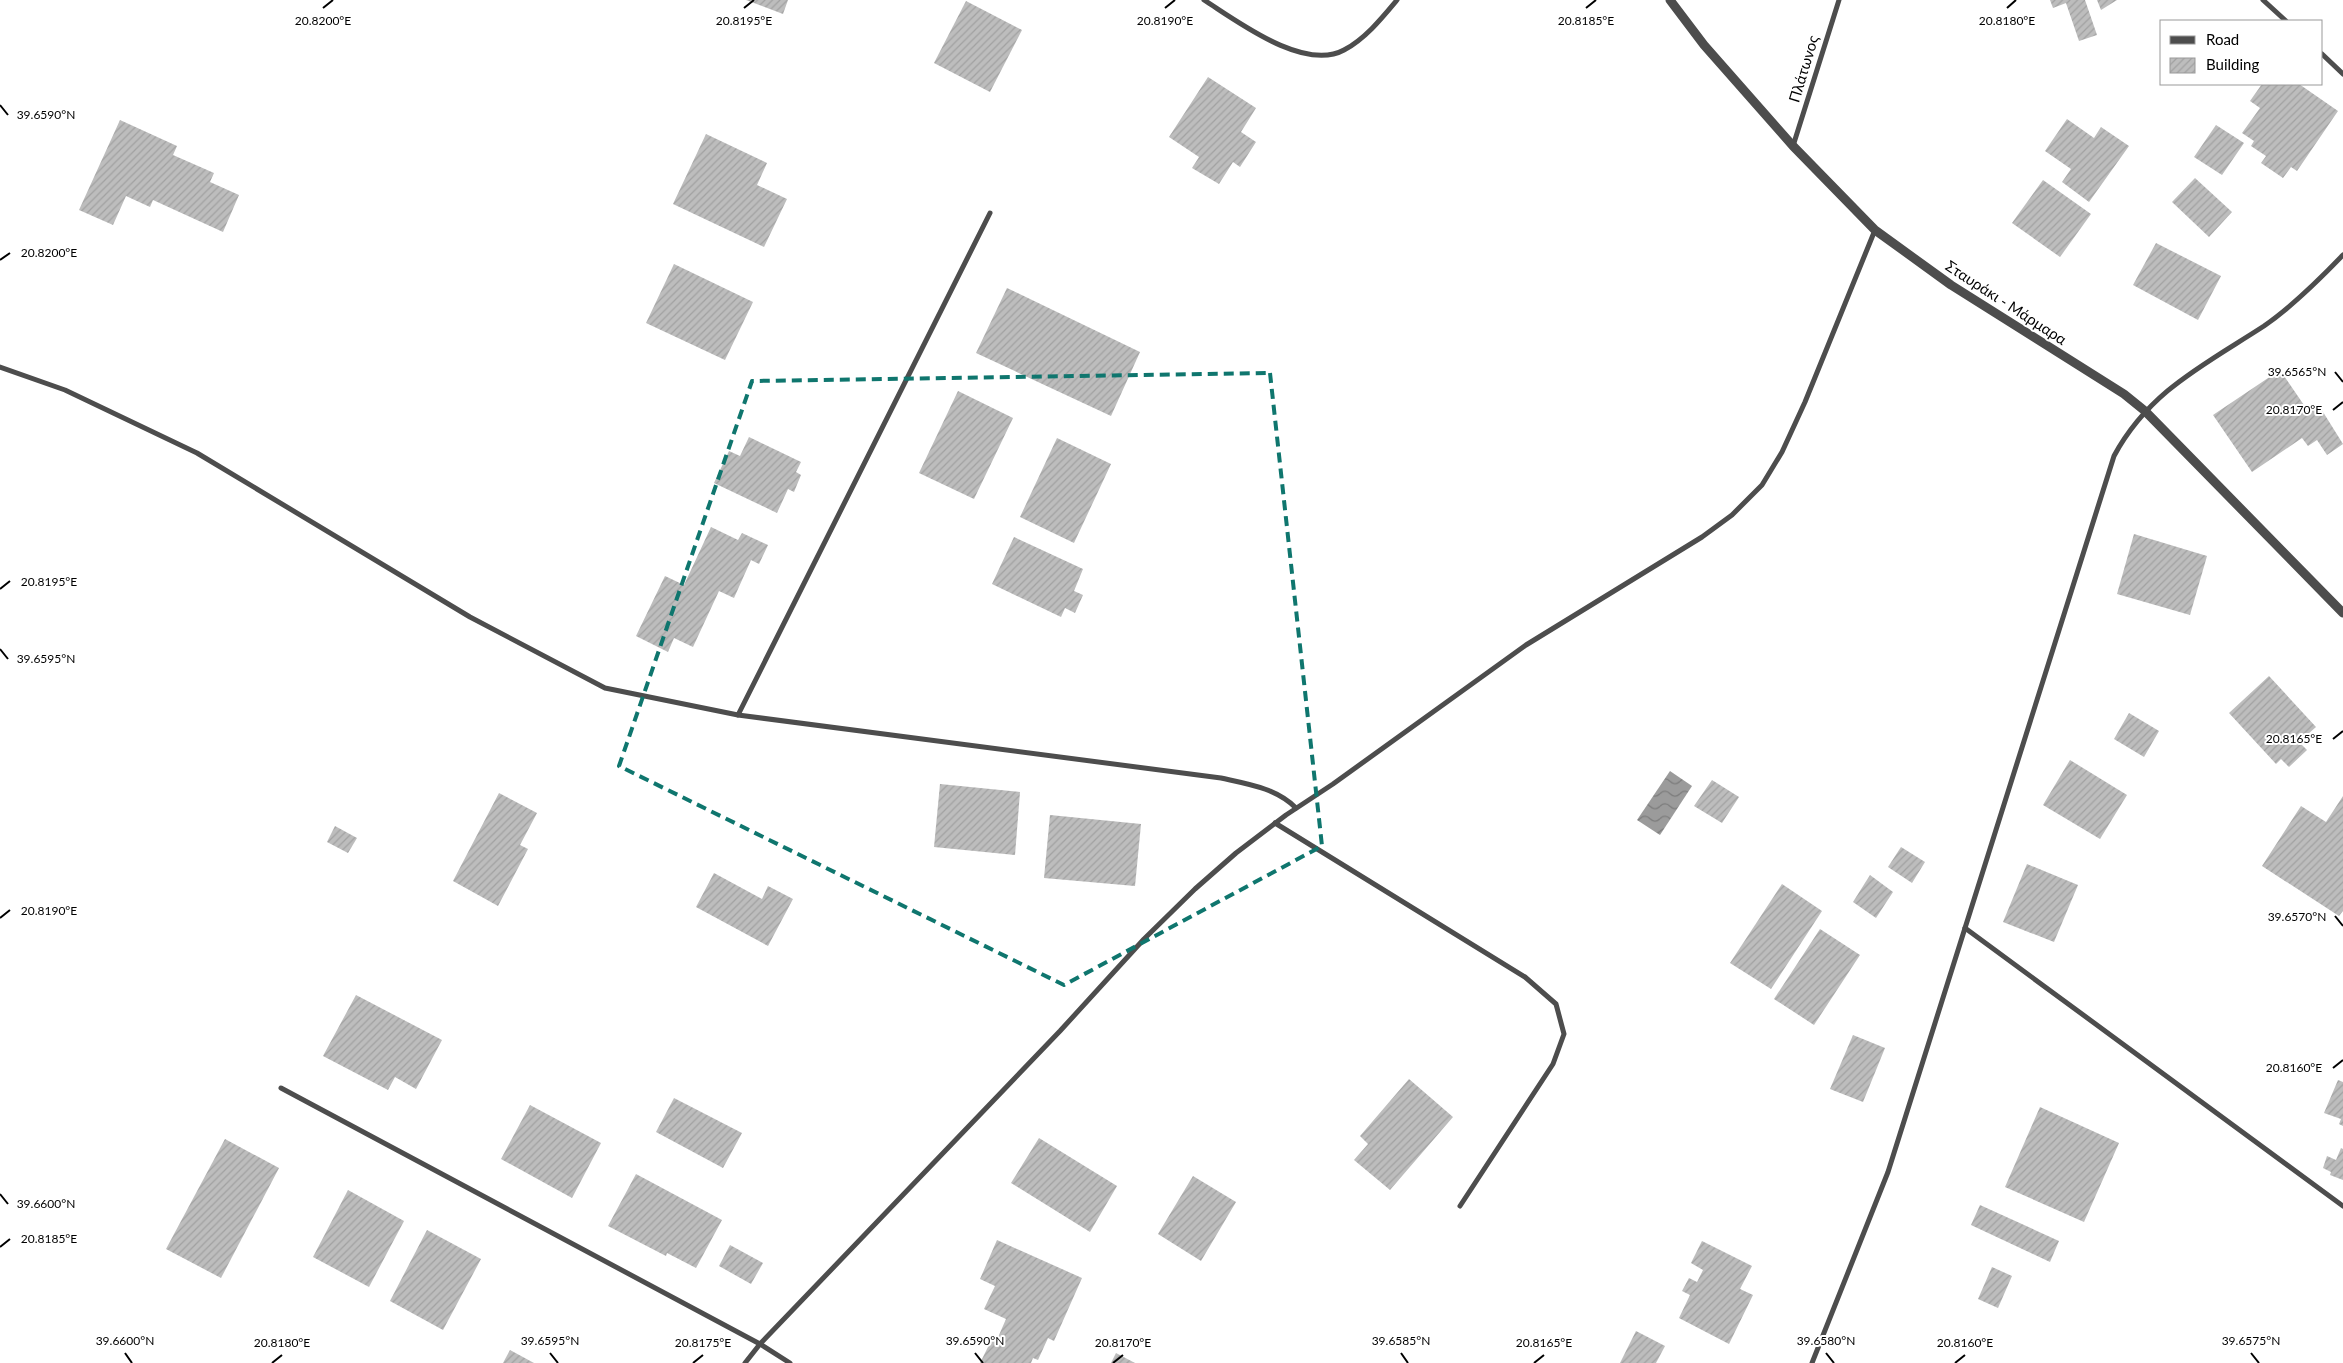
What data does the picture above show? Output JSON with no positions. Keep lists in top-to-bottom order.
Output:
{
  "streets": {
    "street": ["Πλάτωνος", "Σταυράκι - Μάρμαρα"]
  },
  "crossings": [
    ["Πλάτωνος", "Σταυράκι - Μάρμαρα"]
  ],
  "legend": ["Road", "Building"],
  "coordinates": [
    "20.8195°E",
    "20.8190°E",
    "20.8185°E",
    "20.8180°E",
    "20.8200°E",
    "39.6590°N",
    "39.6565°N",
    "20.8170°E",
    "39.6595°N",
    "20.8165°E",
    "39.6570°N",
    "20.8160°E",
    "39.6600°N",
    "39.6585°N",
    "39.6580°N",
    "39.6575°N",
    "20.8175°E"
  ]
}
